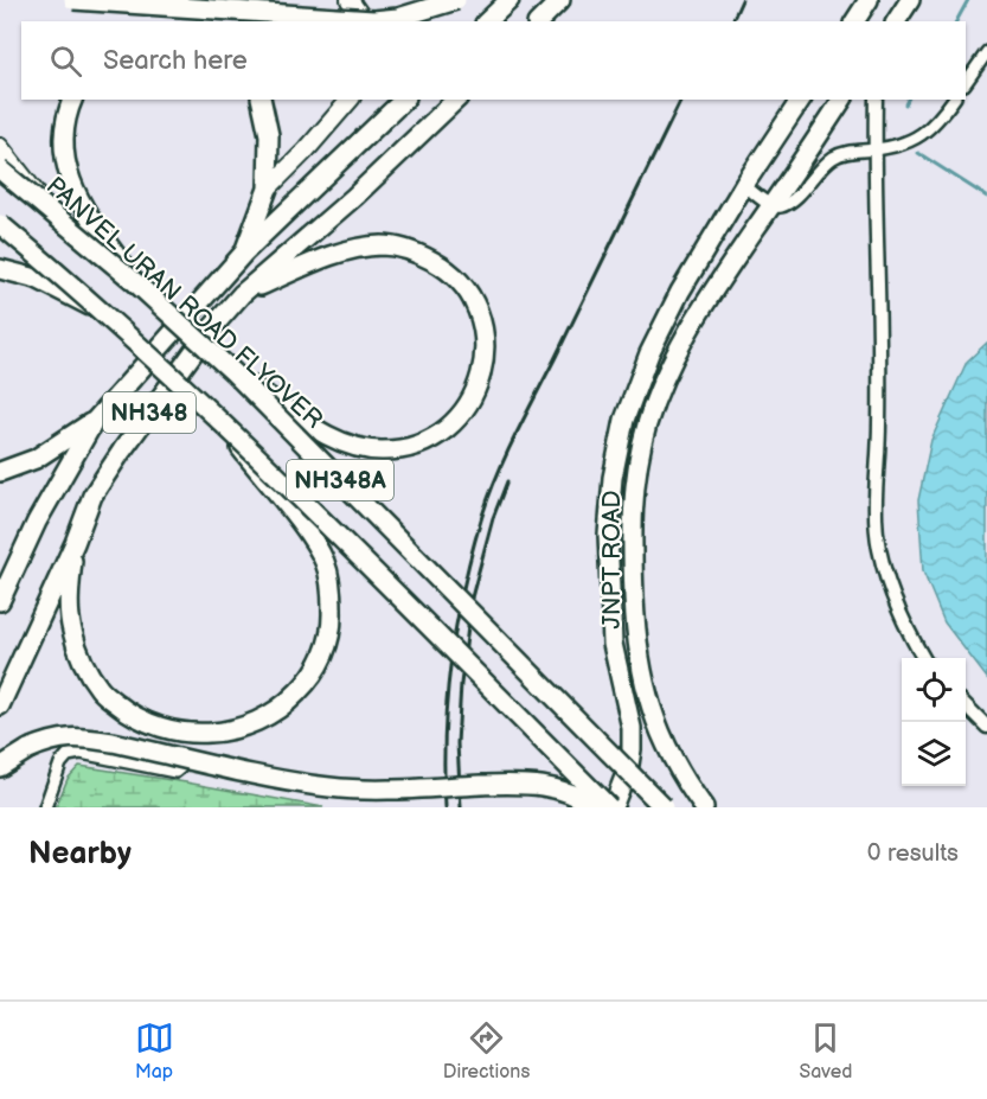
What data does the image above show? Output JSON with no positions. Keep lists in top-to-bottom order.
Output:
{
  "streets": {
    "highway": [
      "PANVEL URAN ROAD FLYOVER",
      "NH348",
      "NH348A",
      "JNPT ROAD"
    ]
  },
  "crossings": [
    ["NH348A", "JNPT ROAD"]
  ],
  "page": {
    "search": "Search here",
    "heading": ["Nearby", "0 results"],
    "nav": ["Map", "Directions", "Saved"]
  }
}
